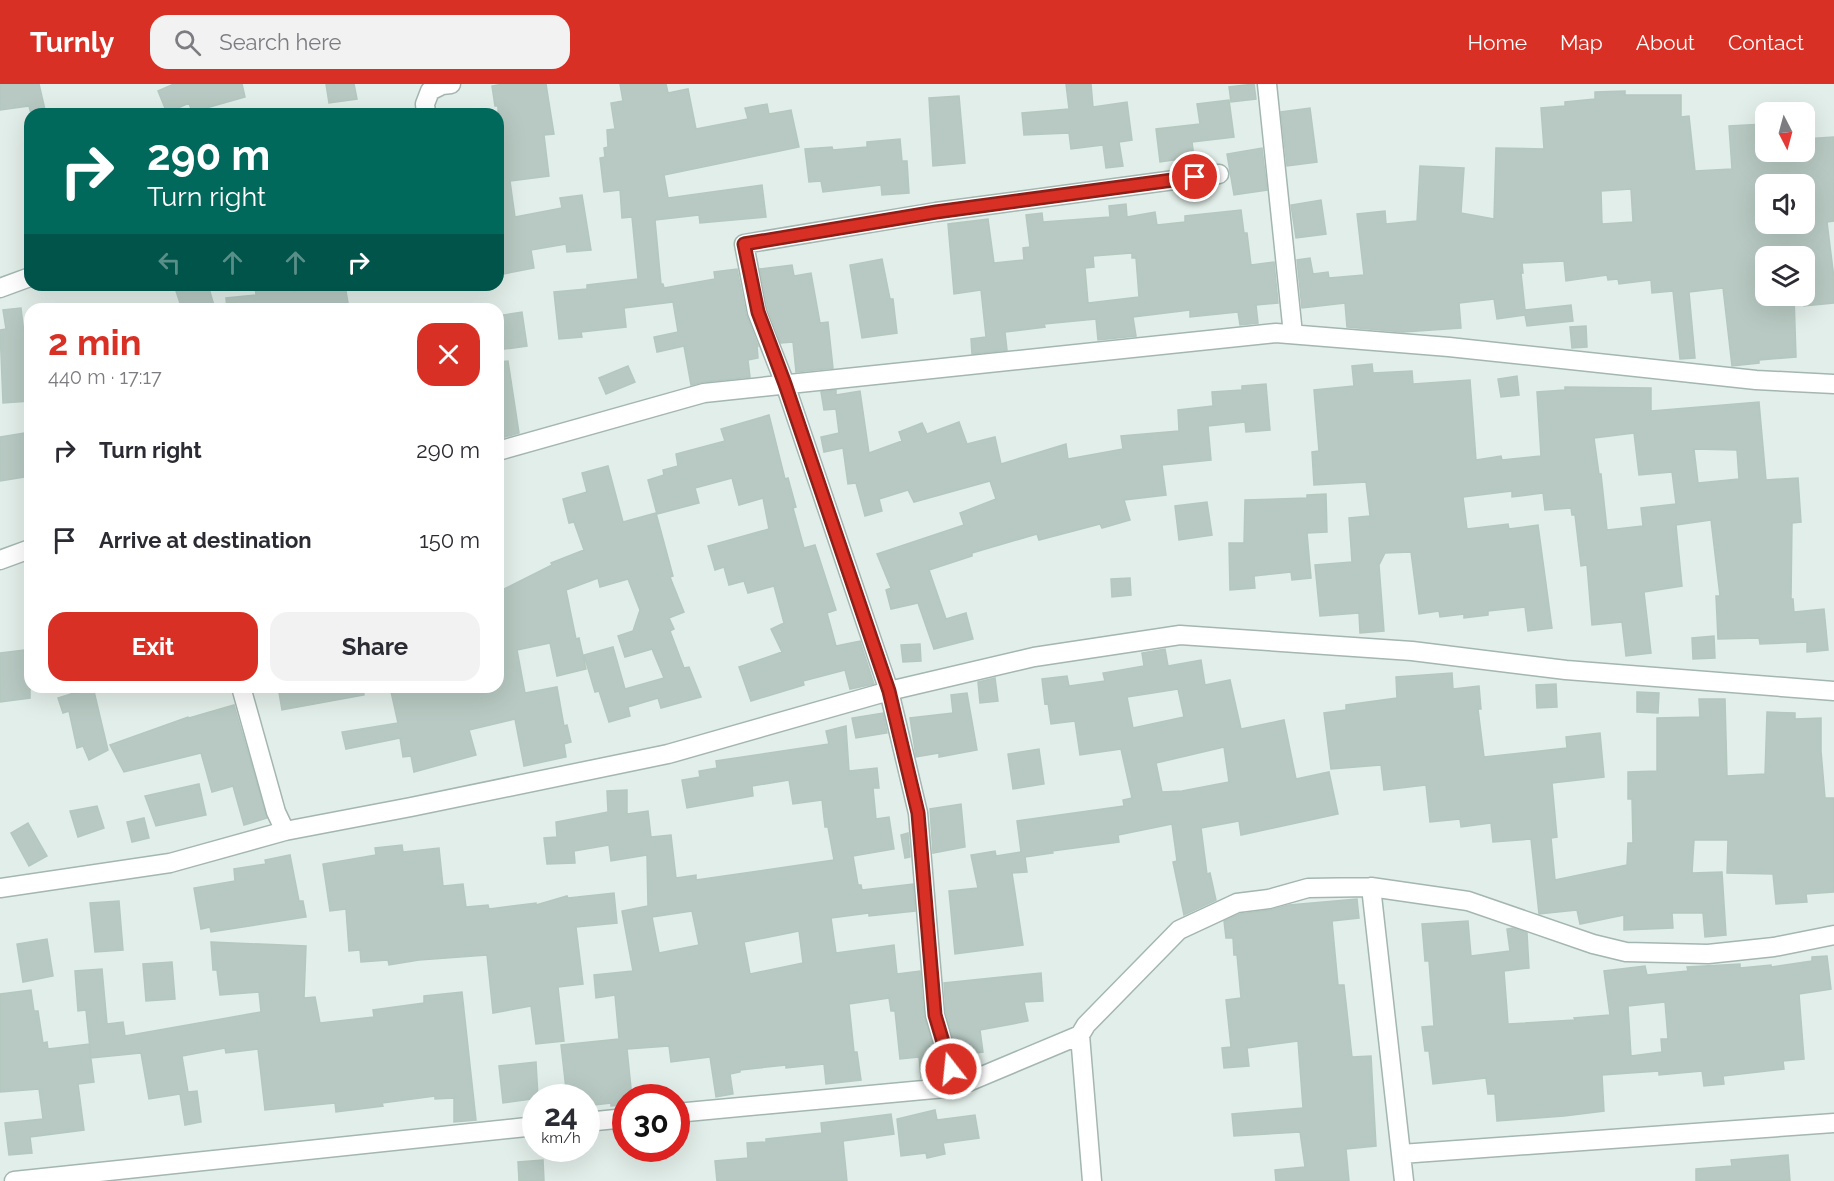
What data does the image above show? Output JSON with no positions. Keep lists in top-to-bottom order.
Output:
{
  "north": "bottom",
  "page": {
    "header": "Turnly",
    "search": "Search here",
    "nav": [
      "Home",
      "Map",
      "About",
      "Contact"
    ],
    "turn": ["290 m", "Turn right"],
    "heading": ["2 min", "440 m · 17:17"],
    "list": [
      {
        "name": "Turn right",
        "value": "290 m"
      },
      {
        "name": "Arrive at destination",
        "value": "150 m"
      }
    ],
    "buttons": ["Exit", "Share"],
    "speed": "24 km/h",
    "limit": "30"
  }
}
